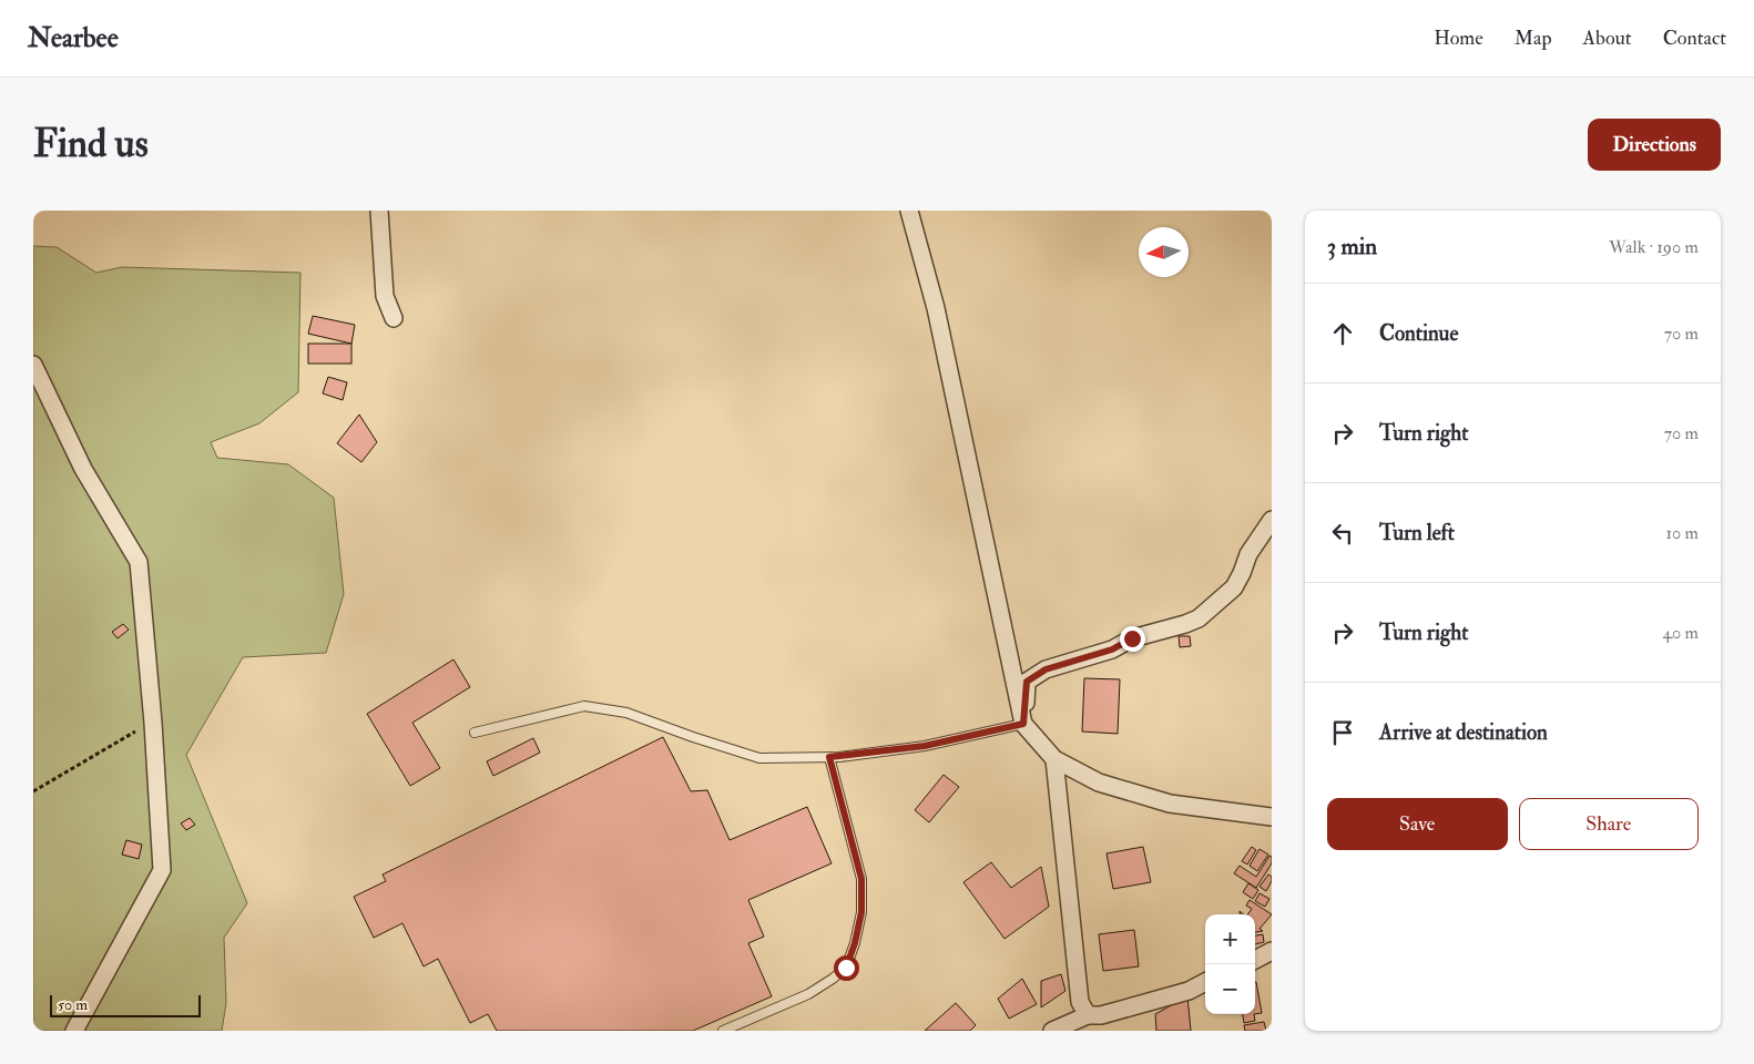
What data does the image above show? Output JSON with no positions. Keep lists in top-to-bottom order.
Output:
{
  "scale_bar": "50 m",
  "north": "left",
  "page": {
    "header": "Nearbee",
    "nav": [
      "Home",
      "Map",
      "About",
      "Contact"
    ],
    "buttons": [
      "Directions",
      ["Save", "Share"]
    ],
    "title": "Find us",
    "heading": ["3 min", "Walk · 190 m"],
    "list": [
      ["Continue", "70 m"],
      ["Turn right", "70 m"],
      ["Turn left", "10 m"],
      ["Turn right", "40 m"],
      "Arrive at destination"
    ],
    "map_buttons": ["+", "−"],
    "scale": "50 m"
  }
}
